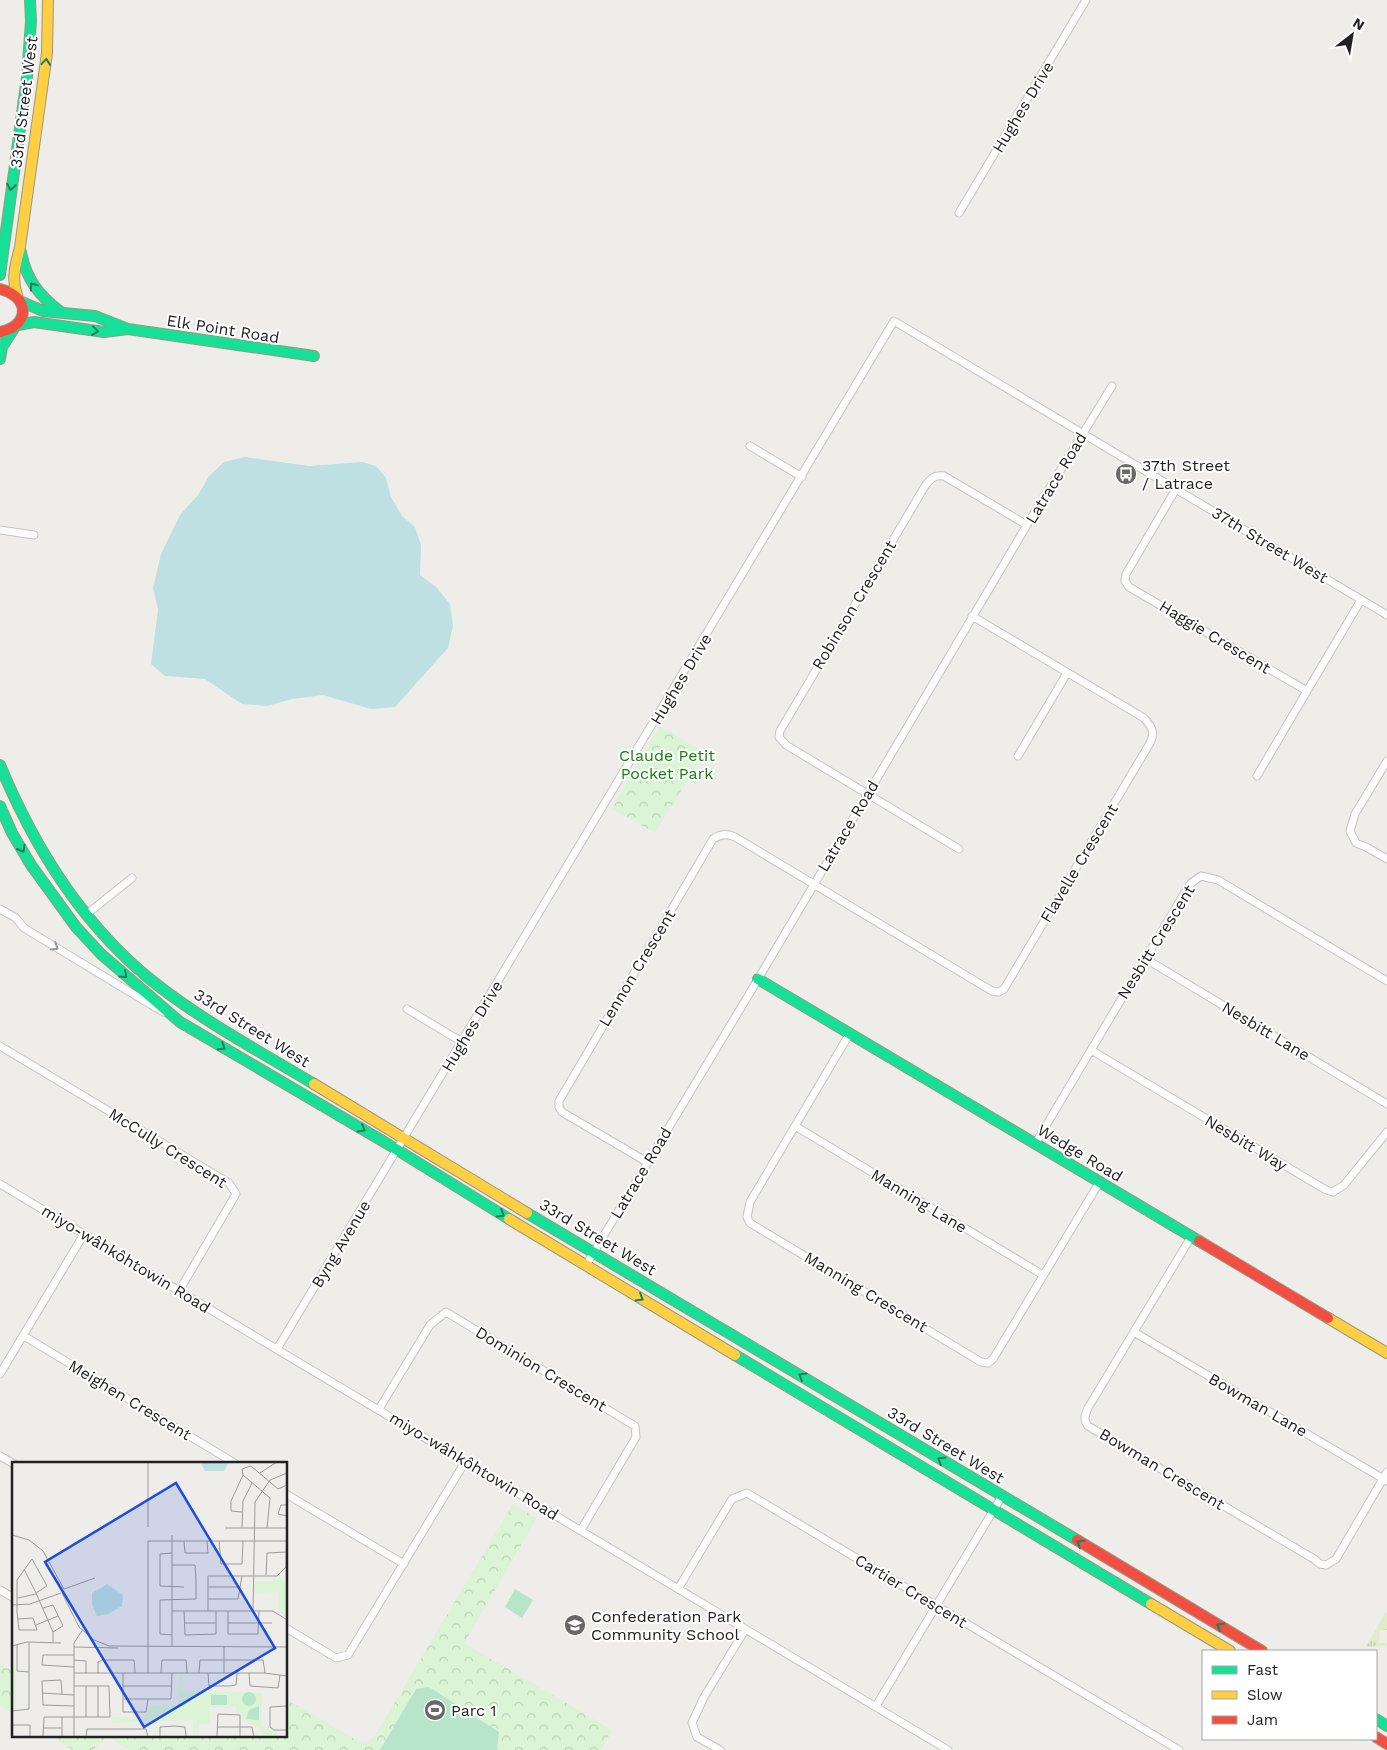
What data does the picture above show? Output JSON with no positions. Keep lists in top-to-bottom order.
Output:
{
  "streets": {
    "main road": ["33rd Street West", "Elk Point Road", "Wedge Road"],
    "street": [
      "Hughes Drive",
      "Latrace Road",
      "37th Street West",
      "Robinson Crescent",
      "Haggie Crescent",
      "Flavelle Crescent",
      "Nesbitt Crescent",
      "Lennon Crescent",
      "Nesbitt Lane",
      "Nesbitt Way",
      "McCully Crescent",
      "Manning Lane",
      "Byng Avenue",
      "miyo-wâhkôhtowin Road",
      "Manning Crescent",
      "Dominion Crescent",
      "Meighen Crescent",
      "Bowman Lane",
      "Bowman Crescent",
      "Cartier Crescent"
    ]
  },
  "crossings": [
    ["33rd Street West", "Hughes Drive"],
    ["33rd Street West", "Elk Point Road"],
    ["33rd Street West", "Latrace Road"],
    ["33rd Street West", "Byng Avenue"],
    ["Hughes Drive", "37th Street West"],
    ["Hughes Drive", "Byng Avenue"],
    ["Latrace Road", "37th Street West"],
    ["Latrace Road", "Robinson Crescent"],
    ["Latrace Road", "Flavelle Crescent"],
    ["Latrace Road", "Lennon Crescent"],
    ["Latrace Road", "Wedge Road"],
    ["37th Street West", "Haggie Crescent"],
    ["Flavelle Crescent", "Lennon Crescent"],
    ["Nesbitt Crescent", "Nesbitt Lane"],
    ["Nesbitt Crescent", "Nesbitt Way"],
    ["Nesbitt Crescent", "Wedge Road"],
    ["McCully Crescent", "miyo-wâhkôhtowin Road"],
    ["Wedge Road", "Manning Crescent"],
    ["Wedge Road", "Bowman Crescent"],
    ["Manning Lane", "Manning Crescent"],
    ["Byng Avenue", "miyo-wâhkôhtowin Road"],
    ["miyo-wâhkôhtowin Road", "Dominion Crescent"],
    ["miyo-wâhkôhtowin Road", "Cartier Crescent"],
    ["Bowman Lane", "Bowman Crescent"]
  ],
  "parks": ["Claude Petit Pocket Park"],
  "places": {
    "bus stop": ["37th Street / Latrace"],
    "school or university": ["Confederation Park Community School"],
    "sports": ["Parc 1"]
  },
  "legend": ["Fast", "Slow", "Jam"],
  "north": "top right"
}
